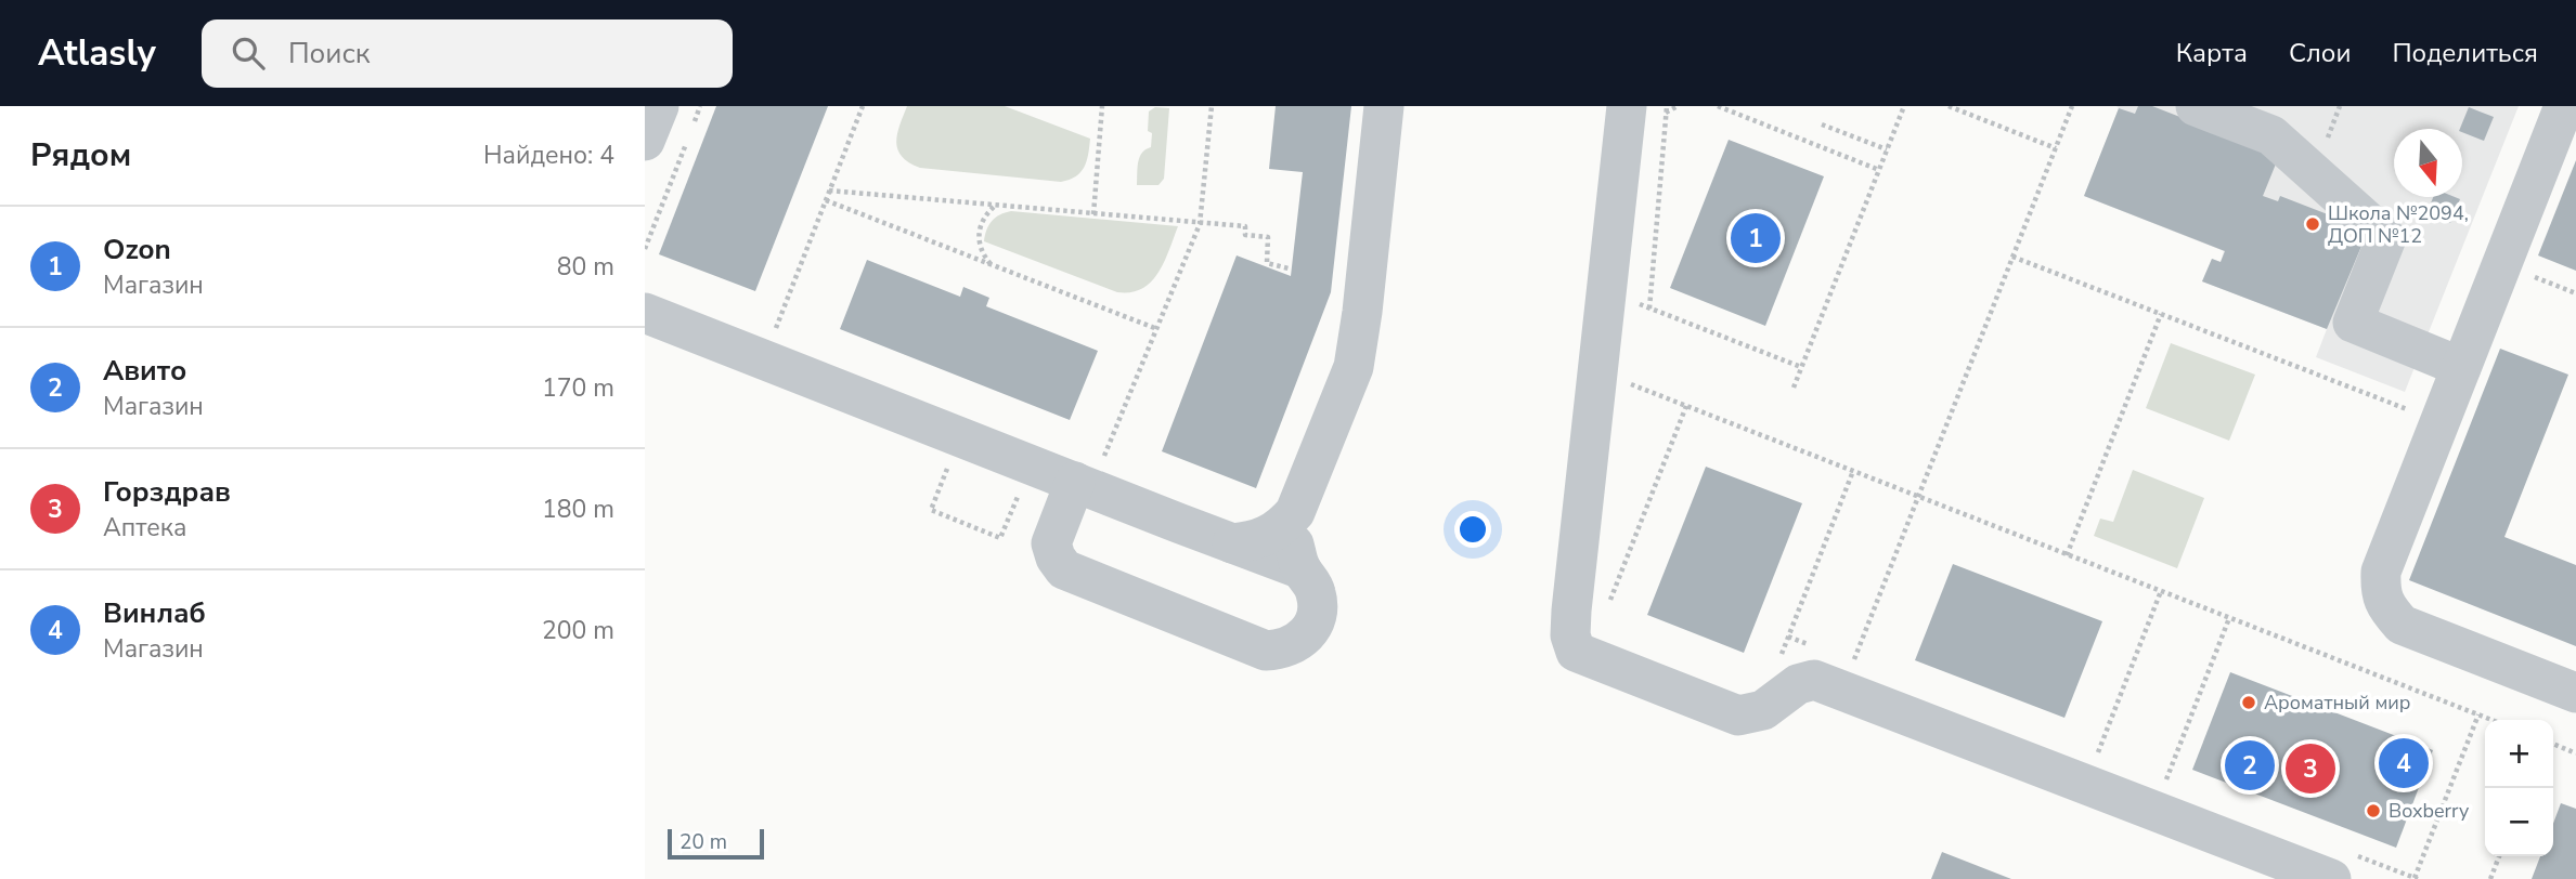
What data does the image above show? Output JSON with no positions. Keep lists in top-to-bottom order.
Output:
{
  "places": ["Школа №2094, ДОП №12", "Ароматный мир", "Boxberry"],
  "scale_bar": "20 m",
  "north": "bottom",
  "page": {
    "header": "Atlasly",
    "search": "Поиск",
    "nav": ["Карта", "Слои", "Поделиться"],
    "heading": ["Рядом", "Найдено: 4"],
    "list": [
      {
        "mark": "1",
        "name": "Ozon",
        "note": "Магазин",
        "value": "80 m"
      },
      {
        "mark": "2",
        "name": "Авито",
        "note": "Магазин",
        "value": "170 m"
      },
      {
        "mark": "3",
        "name": "Горздрав",
        "note": "Аптека",
        "value": "180 m"
      },
      {
        "mark": "4",
        "name": "Винлаб",
        "note": "Магазин",
        "value": "200 m"
      }
    ],
    "pins": [
      "1",
      "4",
      "2",
      "3"
    ],
    "map_buttons": ["+", "−"],
    "scale": "20 m"
  }
}
